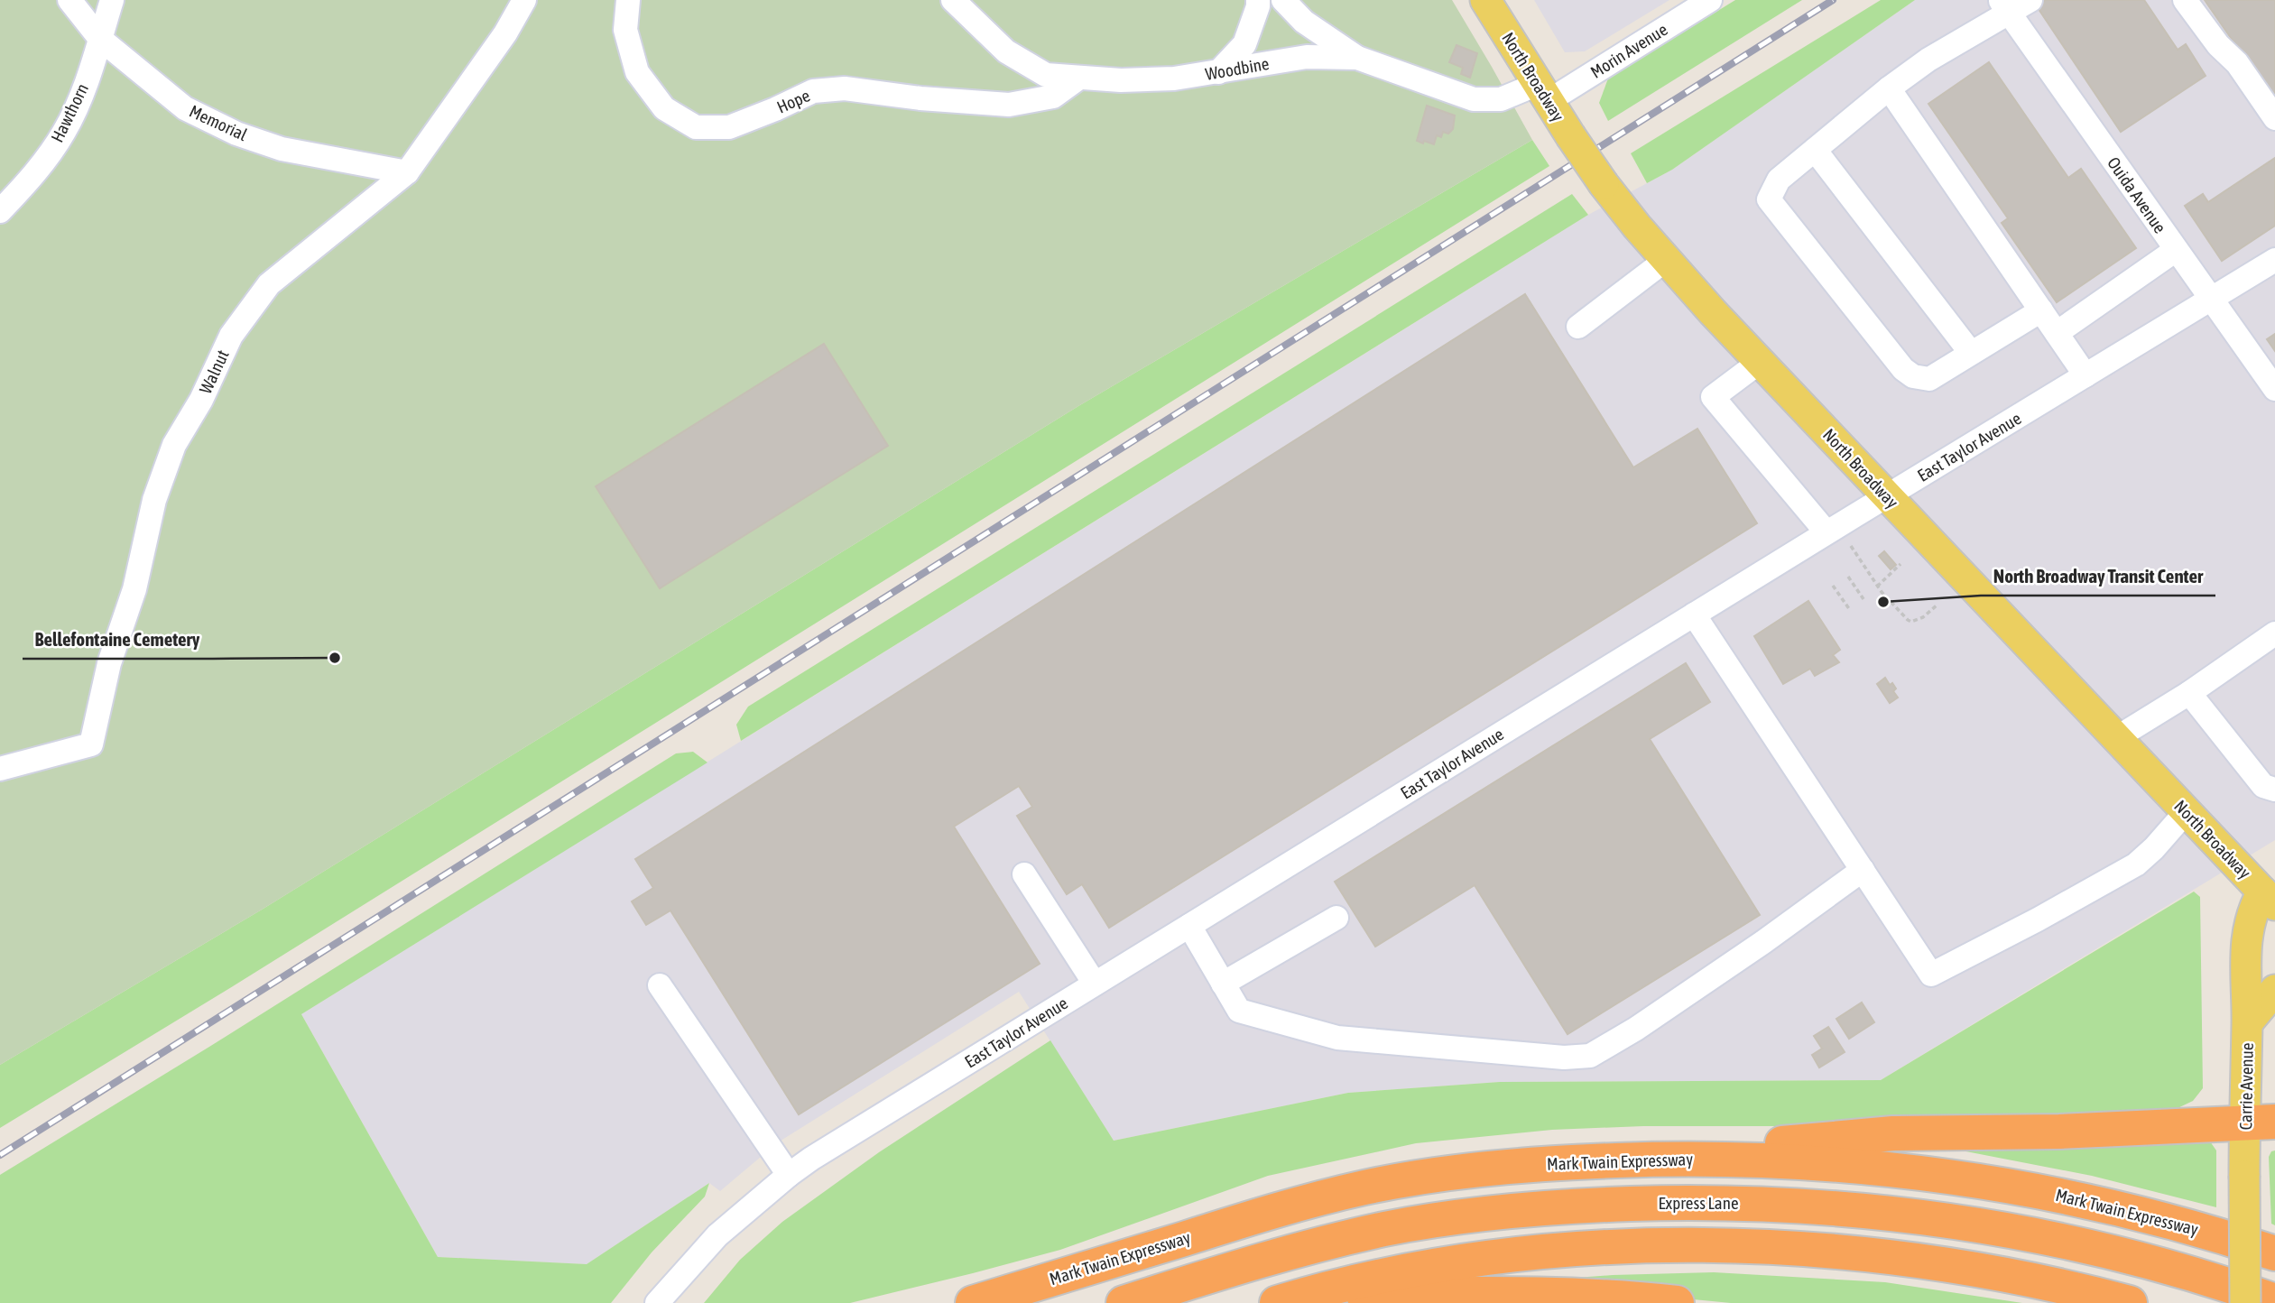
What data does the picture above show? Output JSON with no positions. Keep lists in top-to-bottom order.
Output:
{
  "streets": {
    "highway": ["Mark Twain Expressway", "Express Lane"],
    "main road": ["North Broadway", "Carrie Avenue"],
    "street": [
      "Morin Avenue",
      "Woodbine",
      "Hope",
      "Hawthorn",
      "Memorial",
      "Ouida Avenue",
      "Walnut",
      "East Taylor Avenue"
    ]
  },
  "crossings": [
    ["Morin Avenue", "Woodbine"],
    ["Morin Avenue", "North Broadway"],
    ["Woodbine", "North Broadway"],
    ["Woodbine", "Hope"],
    ["North Broadway", "East Taylor Avenue"],
    ["North Broadway", "Carrie Avenue"],
    ["Hawthorn", "Memorial"],
    ["Memorial", "Walnut"],
    ["Ouida Avenue", "East Taylor Avenue"]
  ],
  "places": ["North Broadway Transit Center", "Bellefontaine Cemetery"]
}
